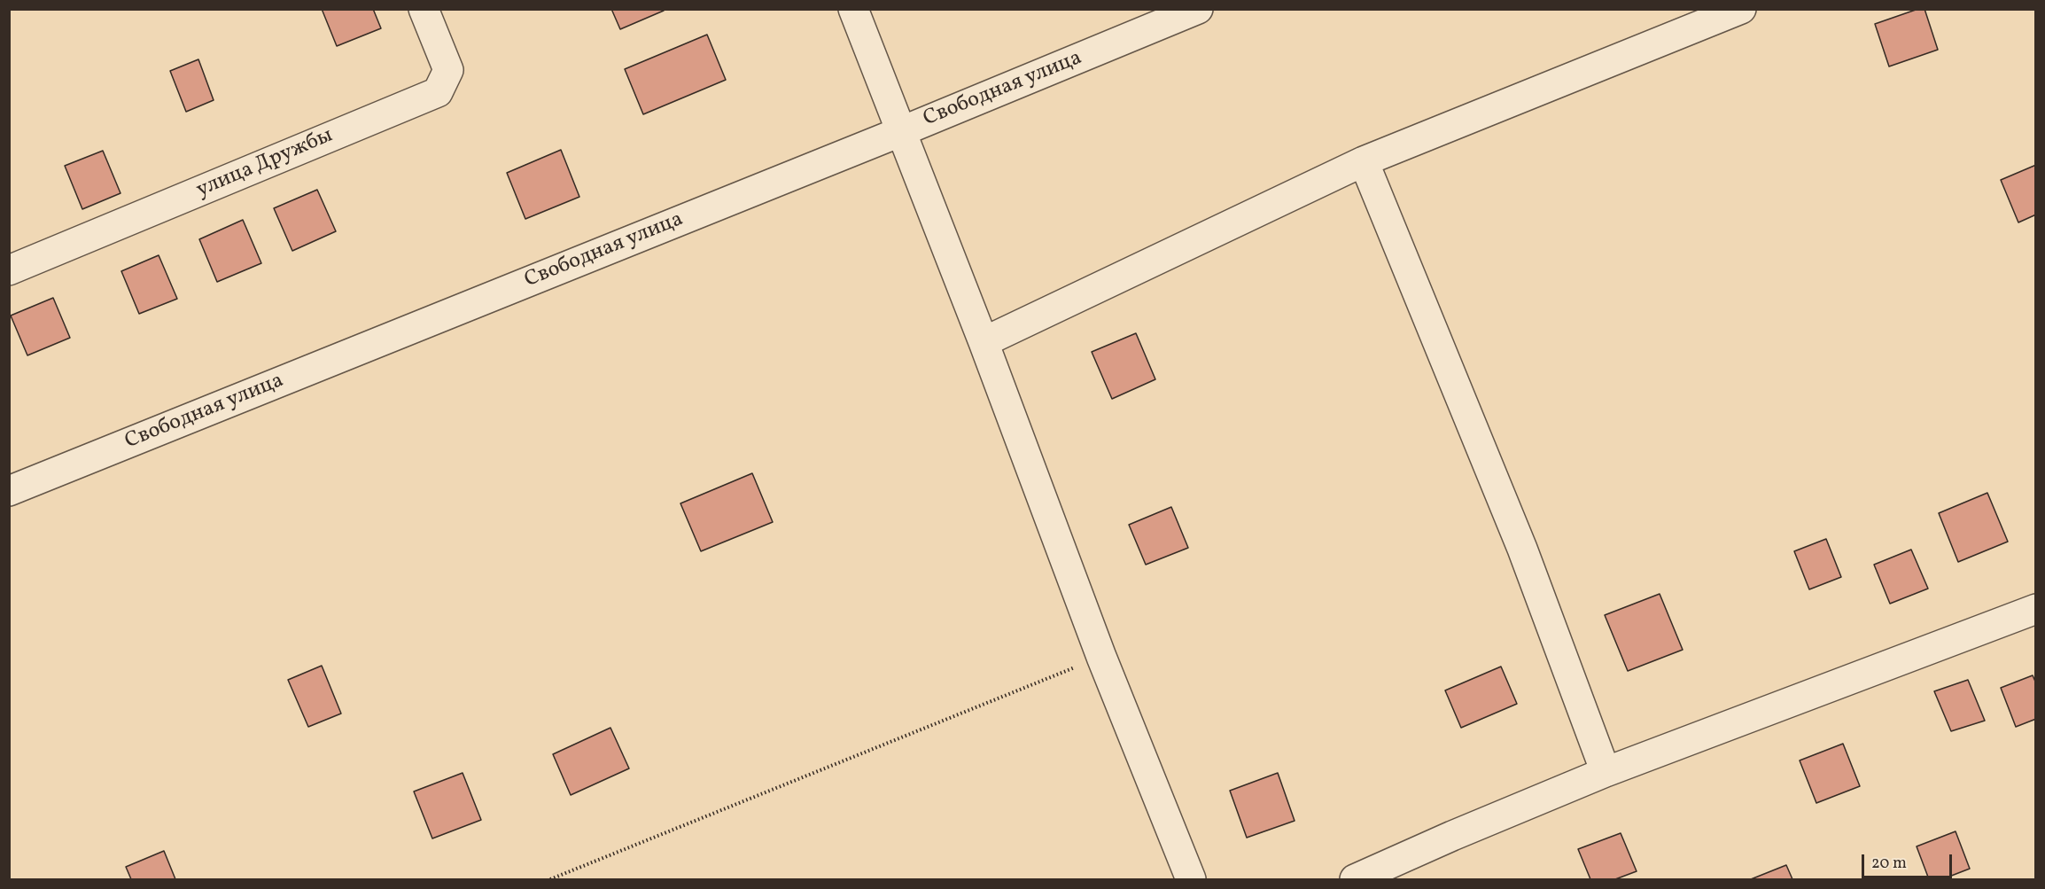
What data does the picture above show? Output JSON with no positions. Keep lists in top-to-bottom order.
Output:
{
  "streets": {
    "street": ["Свободная улица", "улица Дружбы"]
  },
  "scale_bar": "20 m"
}
